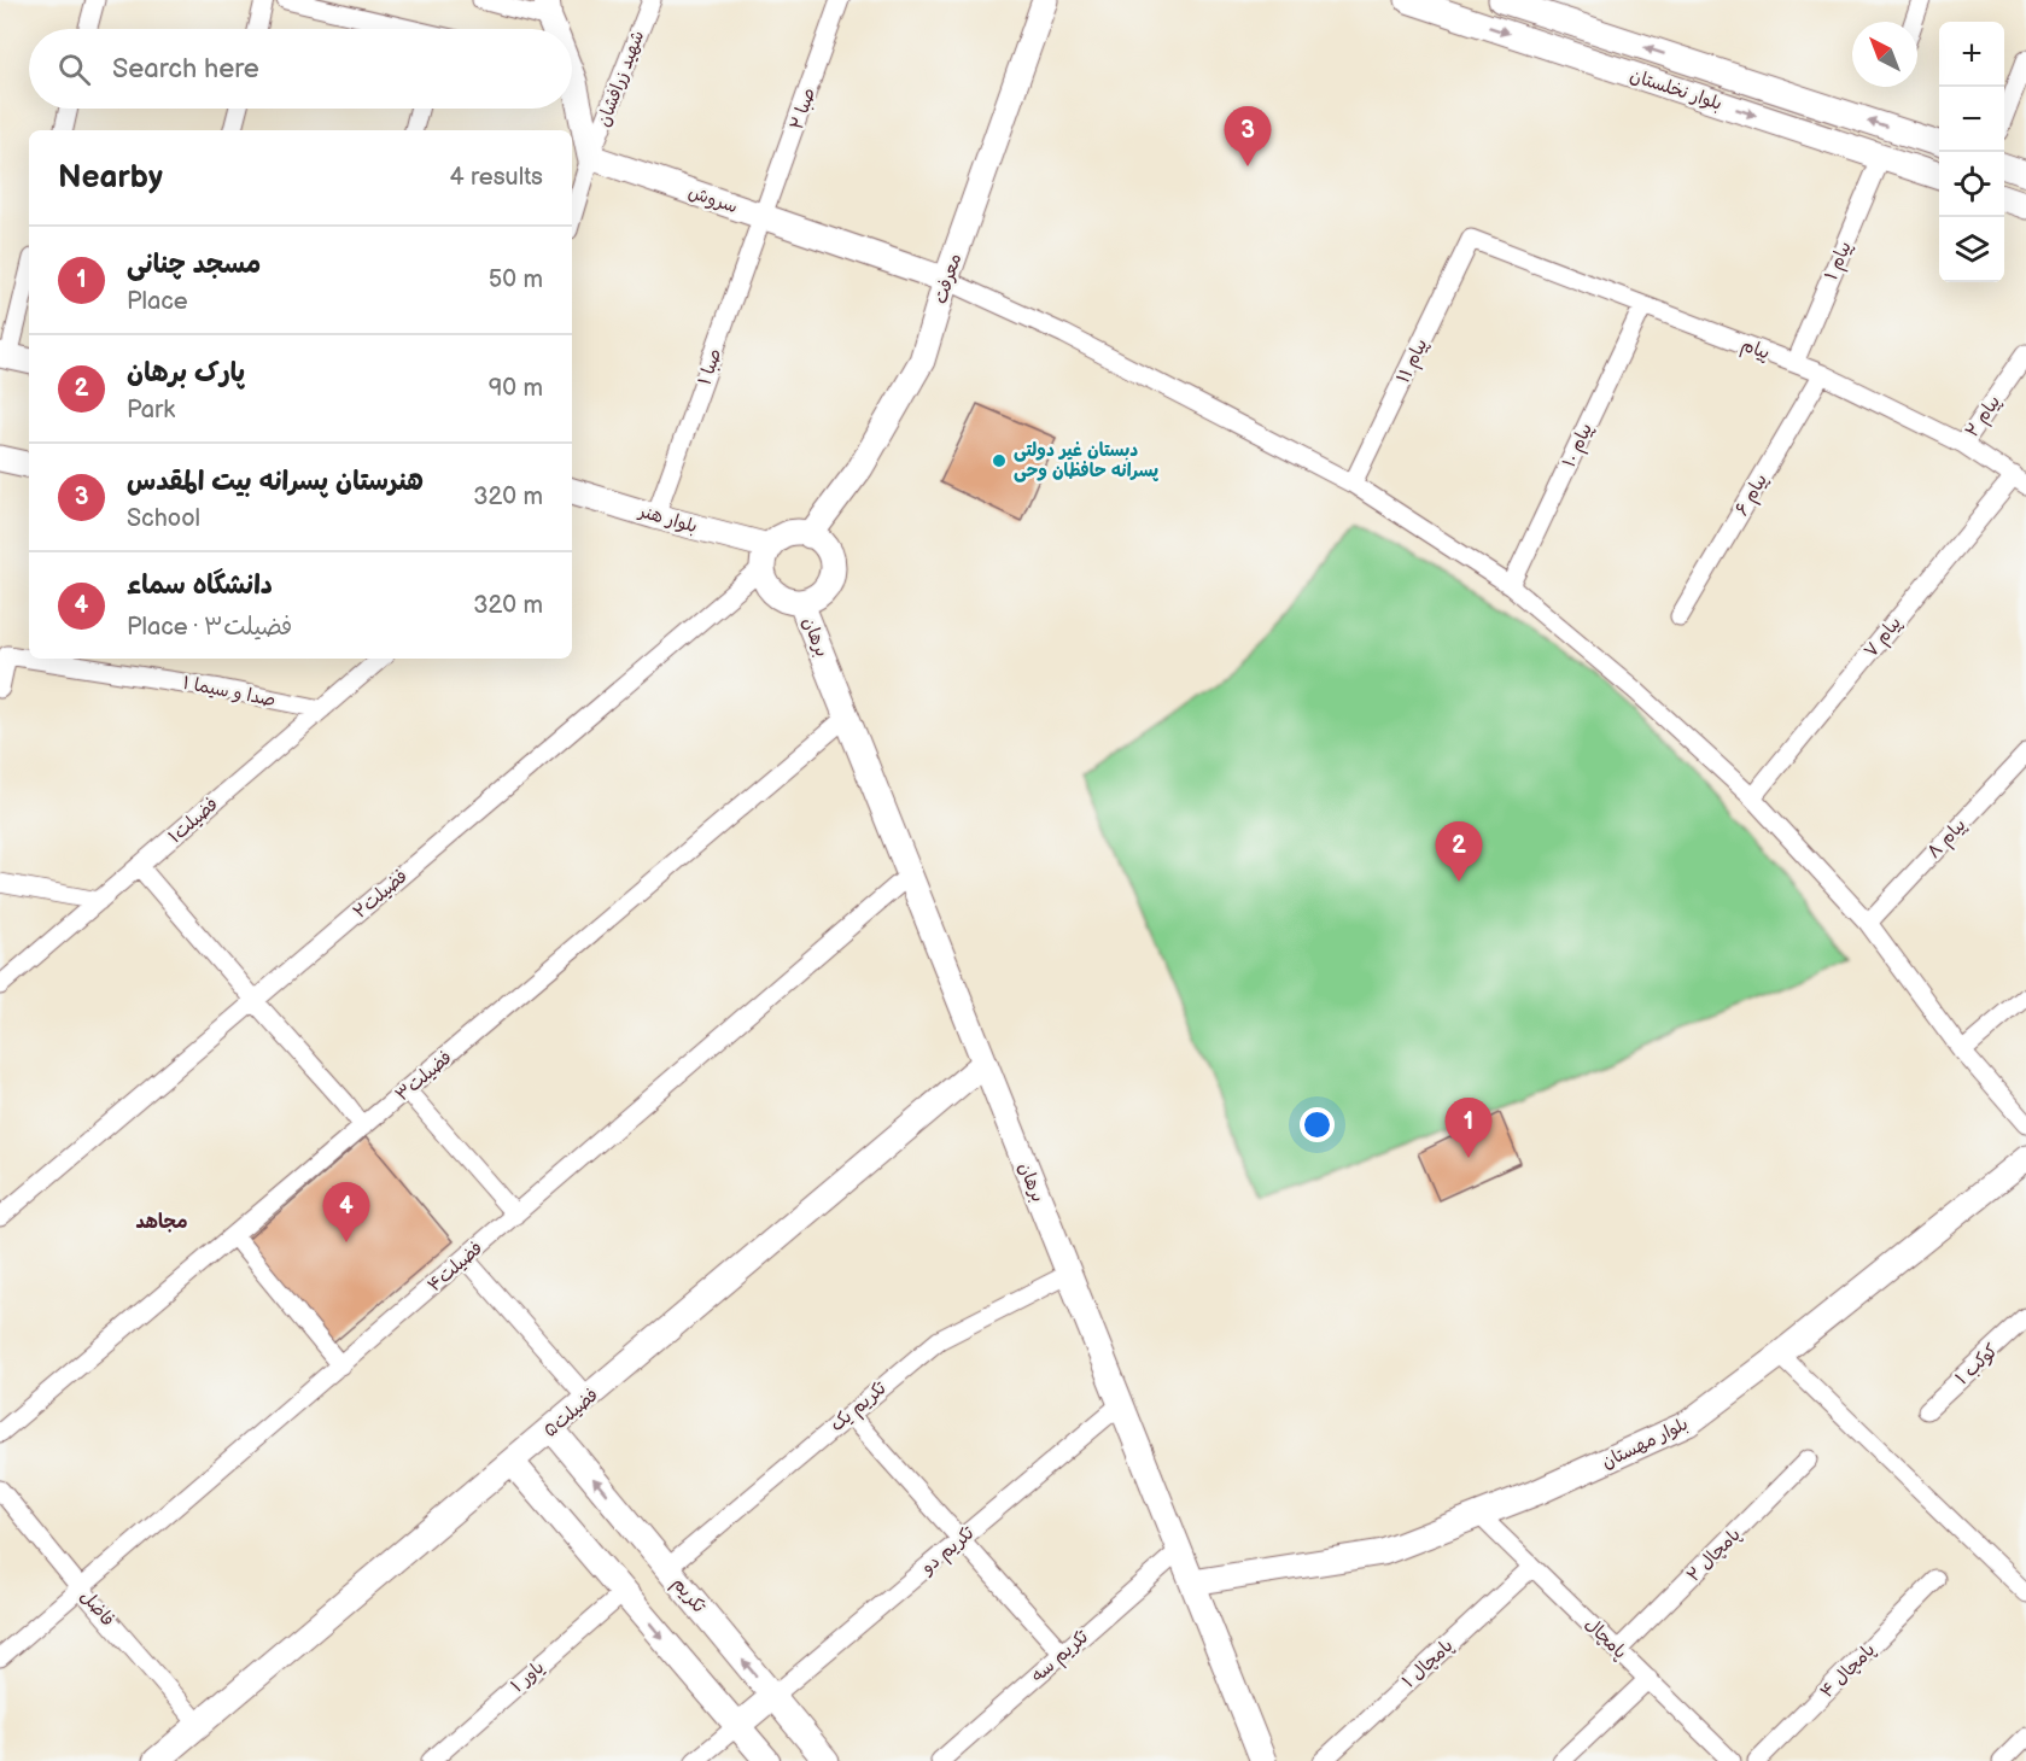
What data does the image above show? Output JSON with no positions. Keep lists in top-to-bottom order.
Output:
{
  "streets": {
    "street": [
      "شهید زرافشان",
      "بلوار نخلستان",
      "صبا ۲",
      "سروش",
      "پیام ۱",
      "معرفت",
      "پیام",
      "پیام ۱۱",
      "صبا ۱",
      "پیام ۲",
      "پیام ۱۰",
      "پیام ۶",
      "بلوار هنر",
      "برهان",
      "پیام ۷",
      "صدا و سیما ۱",
      "فضیلت۱",
      "پیام ۸",
      "فضیلت۲",
      "فضیلت۳",
      "فضیلت۴",
      "کوکب ۱",
      "تکریم یک",
      "فضیلت۵",
      "بلوار مهستان",
      "تکریم دو",
      "پامچال ۲",
      "تکریم",
      "فاضل",
      "پامچال",
      "تکریم سه",
      "پامچال ۱",
      "پامچال ۴",
      "یاور ۱"
    ]
  },
  "crossings": [
    ["شهید زرافشان", "سروش"],
    ["بلوار نخلستان", "پیام ۱"],
    ["صبا ۲", "سروش"],
    ["صبا ۲", "صبا ۱"],
    ["سروش", "معرفت"],
    ["سروش", "صبا ۱"],
    ["پیام ۱", "پیام"],
    ["معرفت", "بلوار هنر"],
    ["معرفت", "برهان"],
    ["معرفت", "فضیلت۲"],
    ["پیام", "پیام ۱۱"],
    ["پیام", "پیام ۲"],
    ["پیام", "پیام ۱۰"],
    ["پیام", "پیام ۶"],
    ["پیام", "پیام ۷"],
    ["صبا ۱", "بلوار هنر"],
    ["بلوار هنر", "برهان"],
    ["بلوار هنر", "فضیلت۲"],
    ["برهان", "فضیلت۲"],
    ["برهان", "فضیلت۳"],
    ["برهان", "فضیلت۴"],
    ["برهان", "تکریم یک"],
    ["برهان", "فضیلت۵"],
    ["برهان", "بلوار مهستان"],
    ["برهان", "تکریم دو"],
    ["برهان", "تکریم سه"],
    ["صدا و سیما ۱", "فضیلت۱"],
    ["فضیلت۴", "فاضل"],
    ["تکریم یک", "تکریم"],
    ["فضیلت۵", "تکریم"],
    ["فضیلت۵", "فاضل"],
    ["بلوار مهستان", "پامچال"],
    ["تکریم دو", "تکریم"],
    ["پامچال ۲", "پامچال"],
    ["پامچال", "پامچال ۱"]
  ],
  "districts": ["مجاهد"],
  "places": ["دبستان غیر دولتی پسرانه حافظان وحی"],
  "north": "top left",
  "page": {
    "map_buttons": ["+", "−"],
    "search": "Search here",
    "pins": [
      "3",
      "2",
      "1",
      "4"
    ],
    "heading": ["Nearby", "4 results"],
    "list": [
      {
        "mark": "1",
        "name": "مسجد چنانی",
        "note": "Place",
        "value": "50 m"
      },
      {
        "mark": "2",
        "name": "پارک برهان",
        "note": "Park",
        "value": "90 m"
      },
      {
        "mark": "3",
        "name": "هنرستان پسرانه بیت المقدس",
        "note": "School",
        "value": "320 m"
      },
      {
        "mark": "4",
        "name": "دانشگاه سماء",
        "note": "Place · فضیلت۳",
        "value": "320 m"
      }
    ]
  }
}
